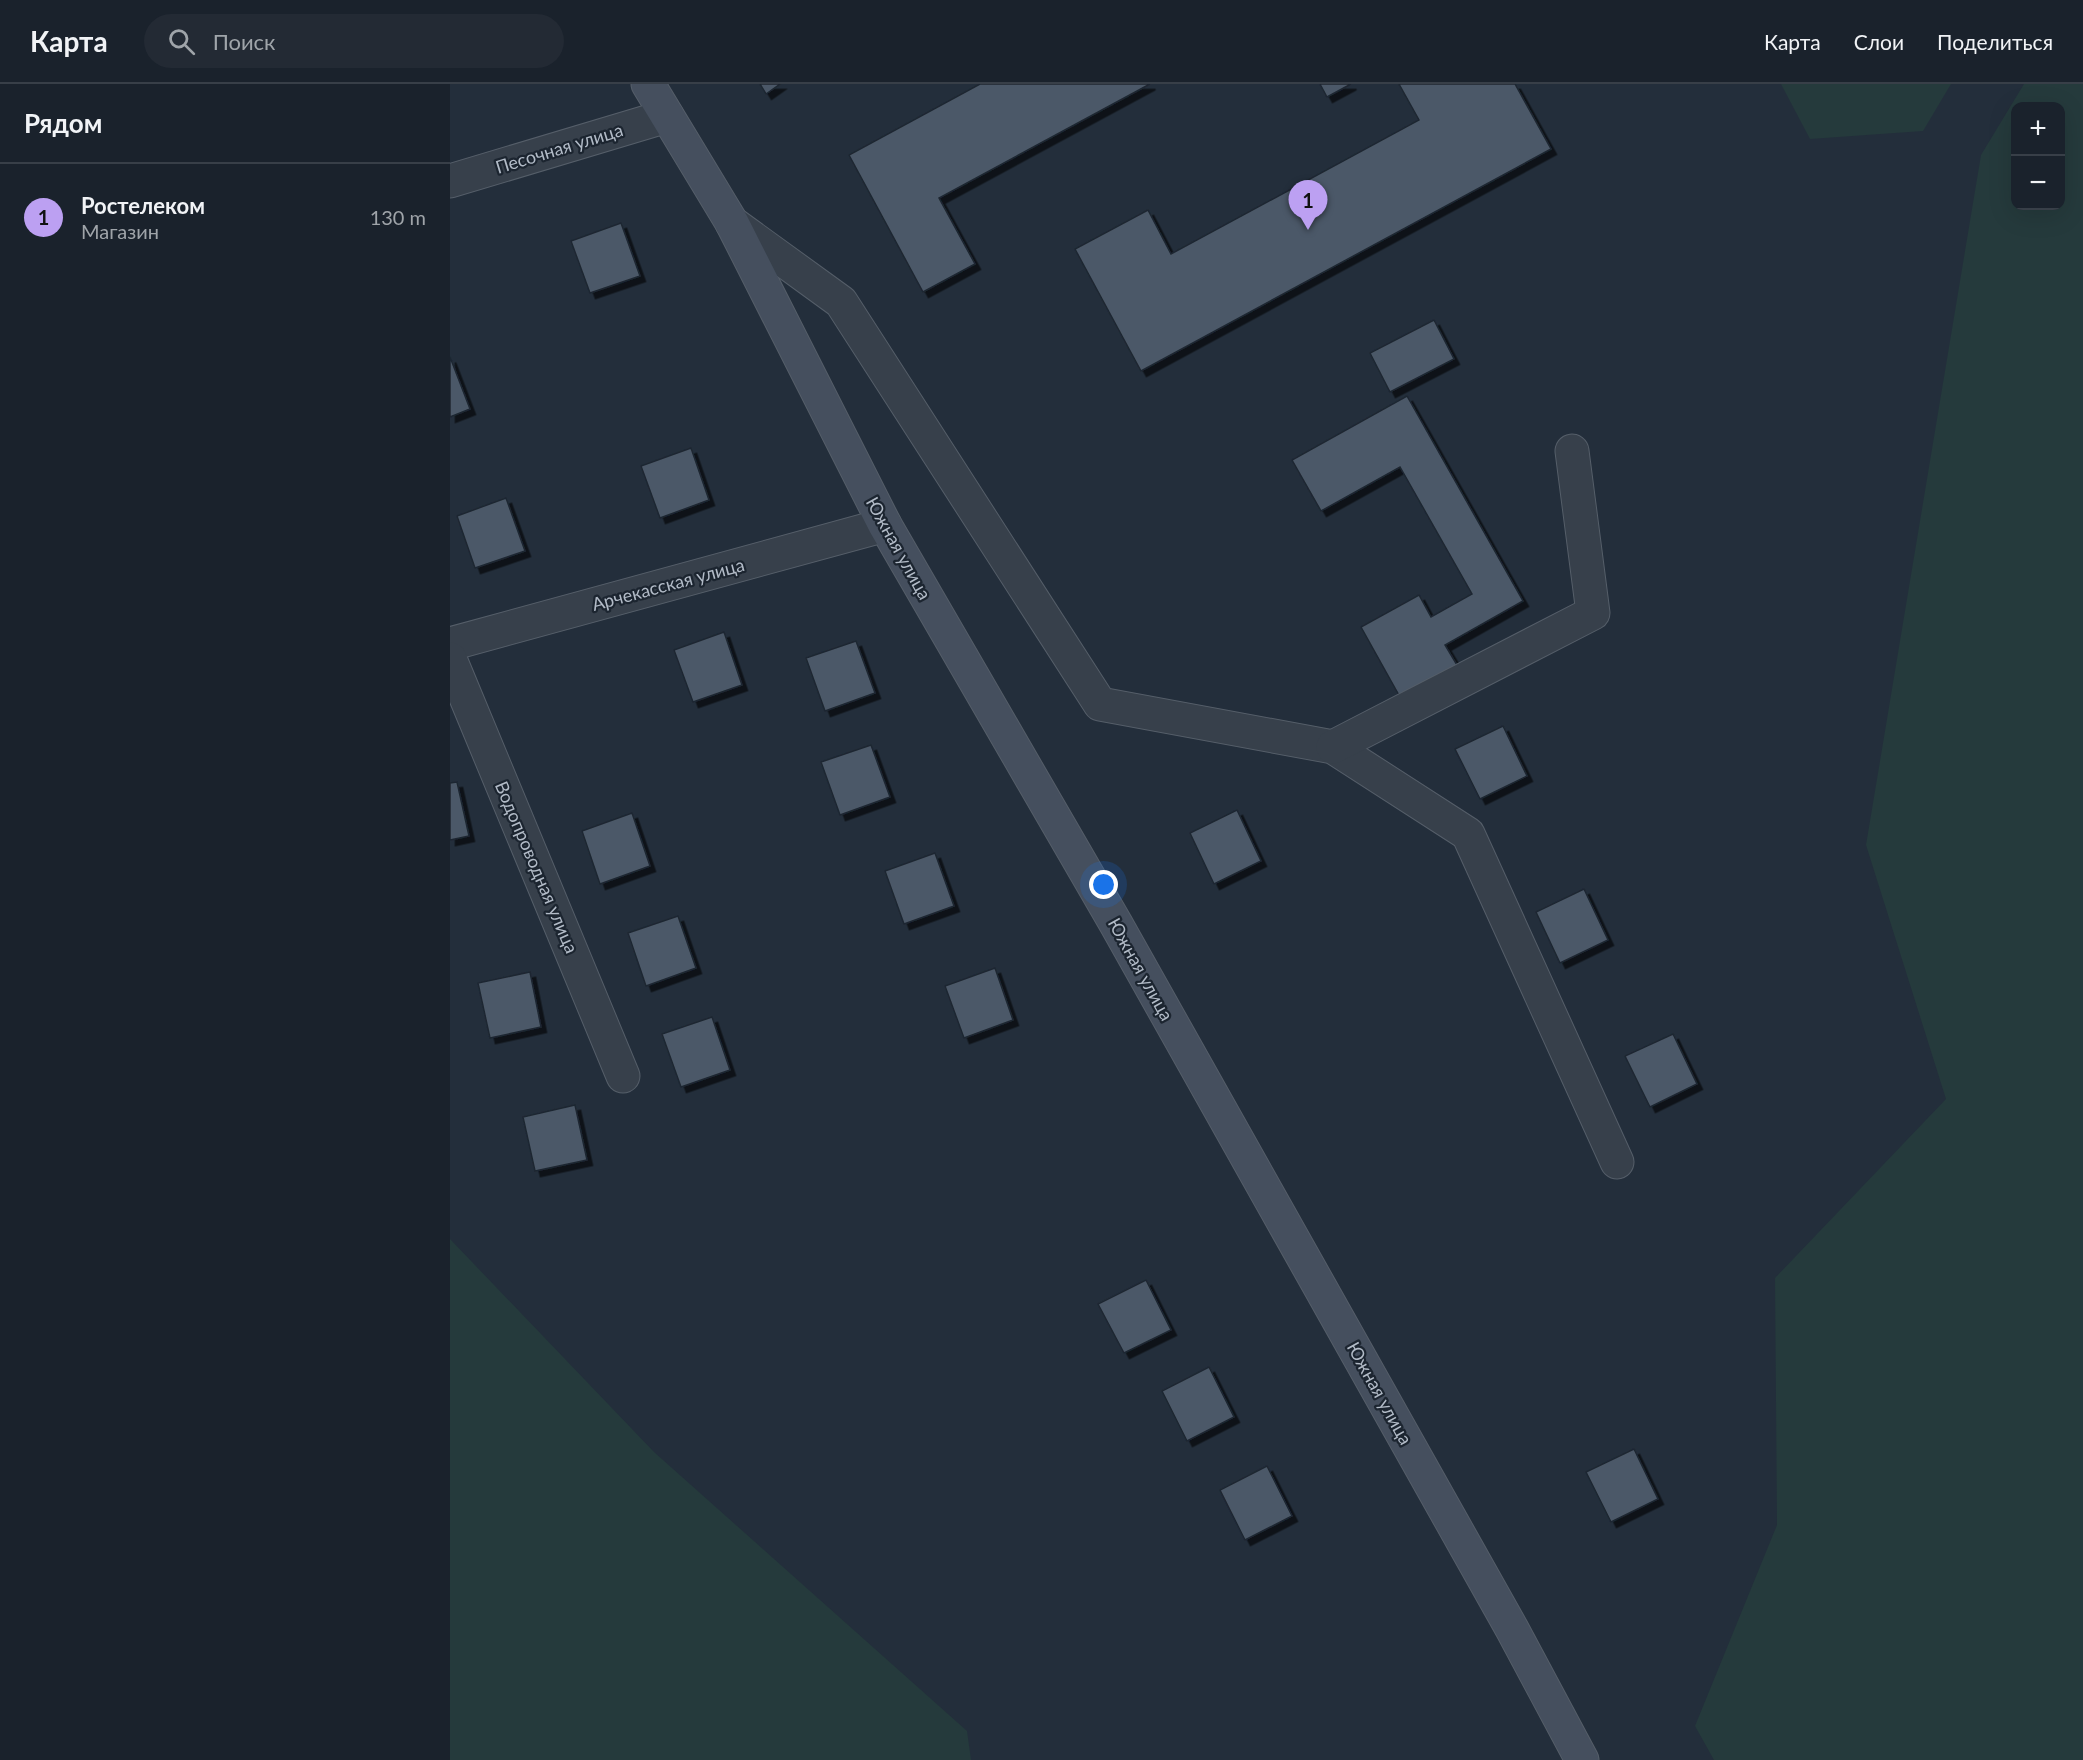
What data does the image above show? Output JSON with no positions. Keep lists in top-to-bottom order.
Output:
{
  "streets": {
    "street": [
      "Песочная улица",
      "Южная улица",
      "Арчекасская улица",
      "Водопроводная улица"
    ]
  },
  "crossings": [
    ["Песочная улица", "Южная улица"],
    ["Южная улица", "Арчекасская улица"]
  ],
  "page": {
    "header": "Карта",
    "search": "Поиск",
    "nav": ["Карта", "Слои", "Поделиться"],
    "heading": "Рядом",
    "map_buttons": ["+", "−"],
    "list": [
      {
        "mark": "1",
        "name": "Ростелеком",
        "note": "Магазин",
        "value": "130 m"
      }
    ],
    "pins": "1"
  }
}
